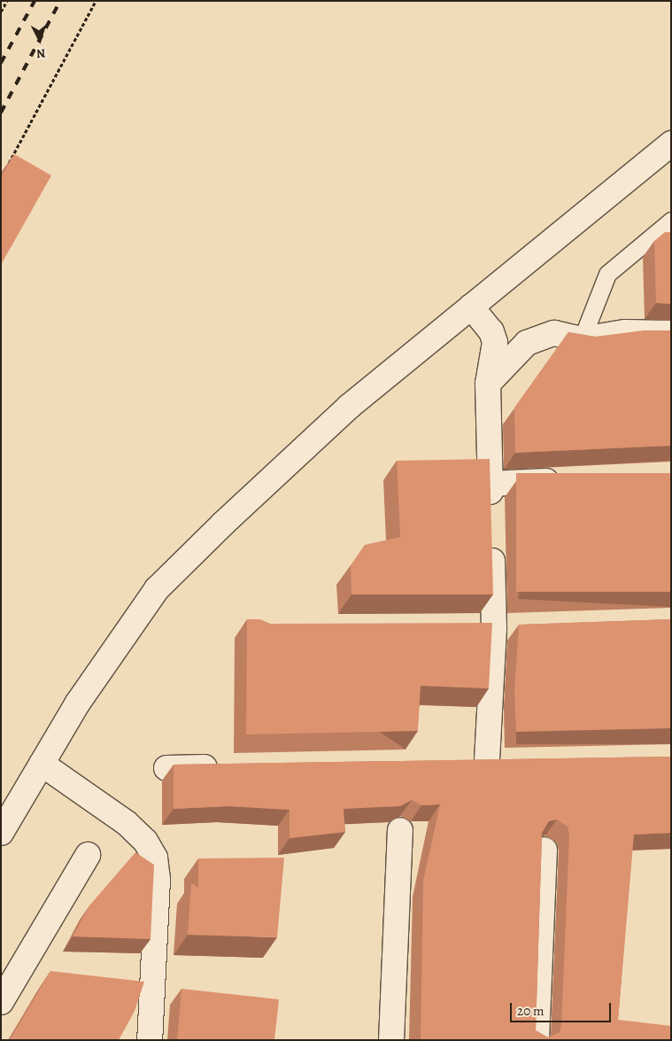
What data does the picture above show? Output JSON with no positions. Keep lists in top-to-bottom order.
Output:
{
  "scale_bar": "20 m",
  "north": "bottom"
}
